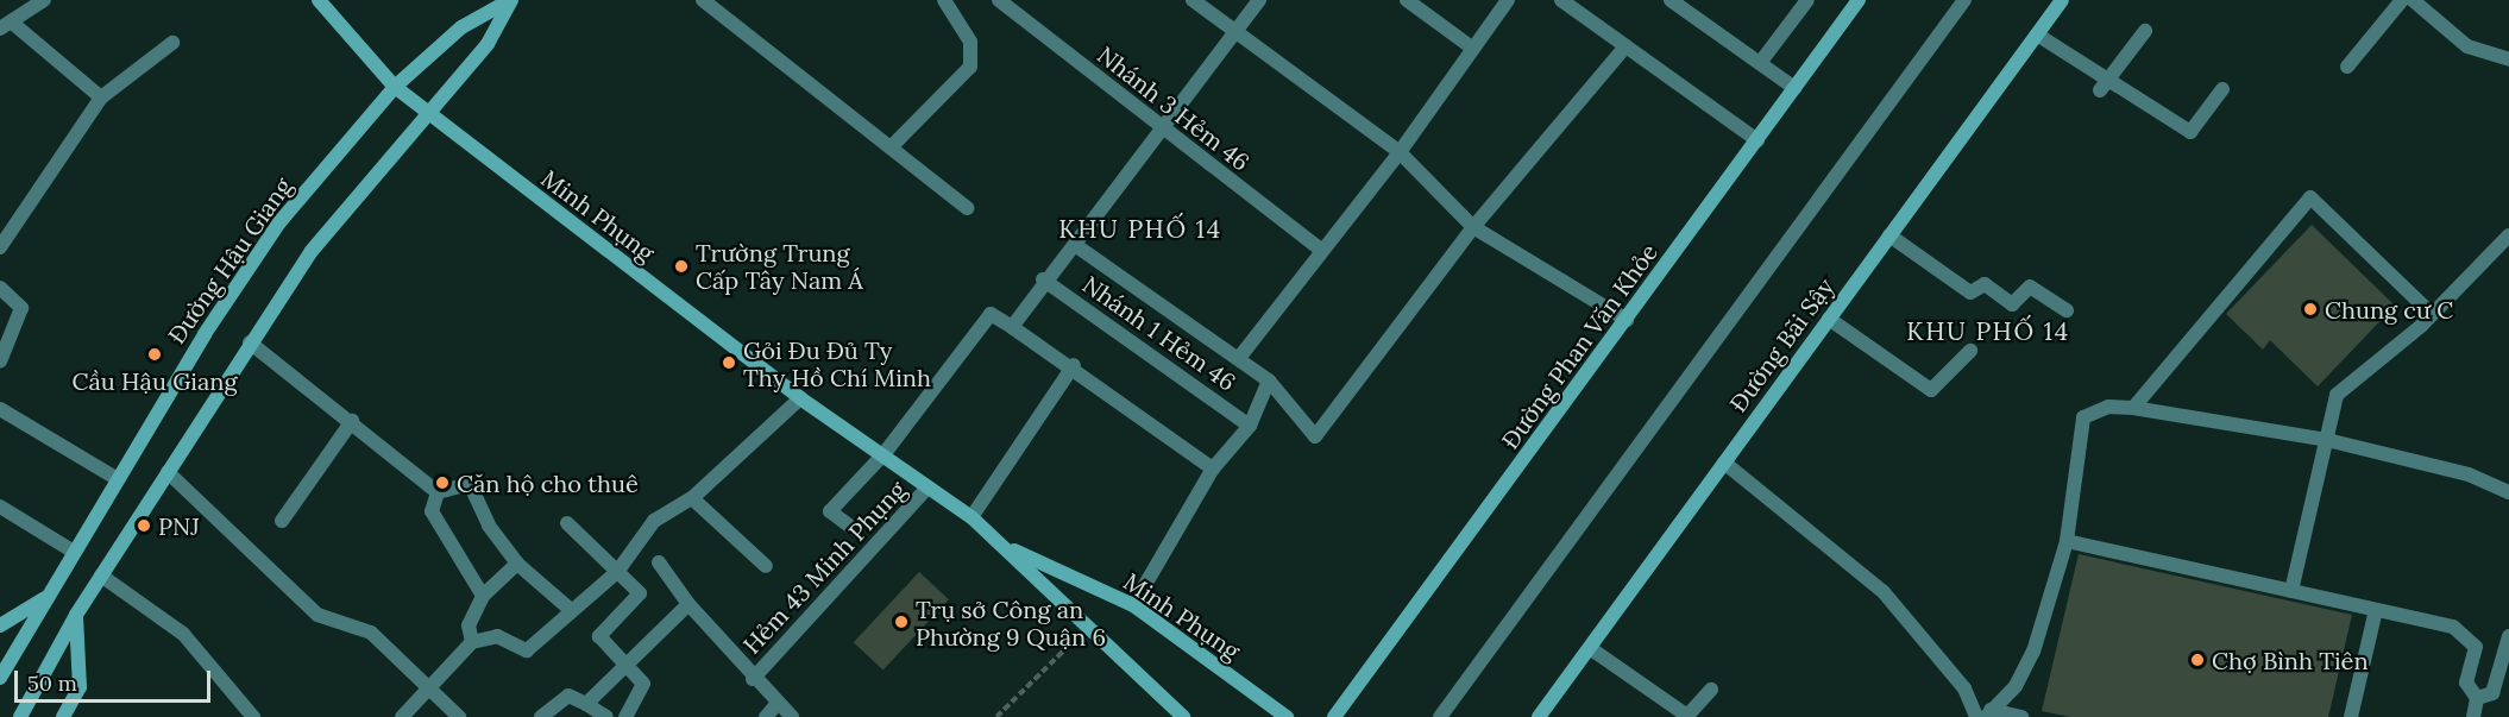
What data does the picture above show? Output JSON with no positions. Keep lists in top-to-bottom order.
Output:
{
  "streets": {
    "main road": [
      "Minh Phụng",
      "Đường Hậu Giang",
      "Đường Bãi Sậy",
      "Đường Phan Văn Khỏe"
    ],
    "street": ["Nhánh 3 Hẻm 46", "Nhánh 1 Hẻm 46", "Hẻm 43 Minh Phụng"]
  },
  "crossings": [
    ["Minh Phụng", "Đường Hậu Giang"],
    ["Minh Phụng", "Hẻm 43 Minh Phụng"]
  ],
  "districts": ["KHU PHỐ 14", "KHU PHỐ 14"],
  "places": [
    "Trường Trung Cấp Tây Nam Á",
    "Chung cư C",
    "Cầu Hậu Giang",
    "Gỏi Đu Đủ Ty Thy Hồ Chí Minh",
    "Căn hộ cho thuê",
    "PNJ",
    "Trụ sở Công an Phường 9 Quận 6",
    "Chợ Bình Tiên"
  ],
  "scale_bar": "50 m"
}
